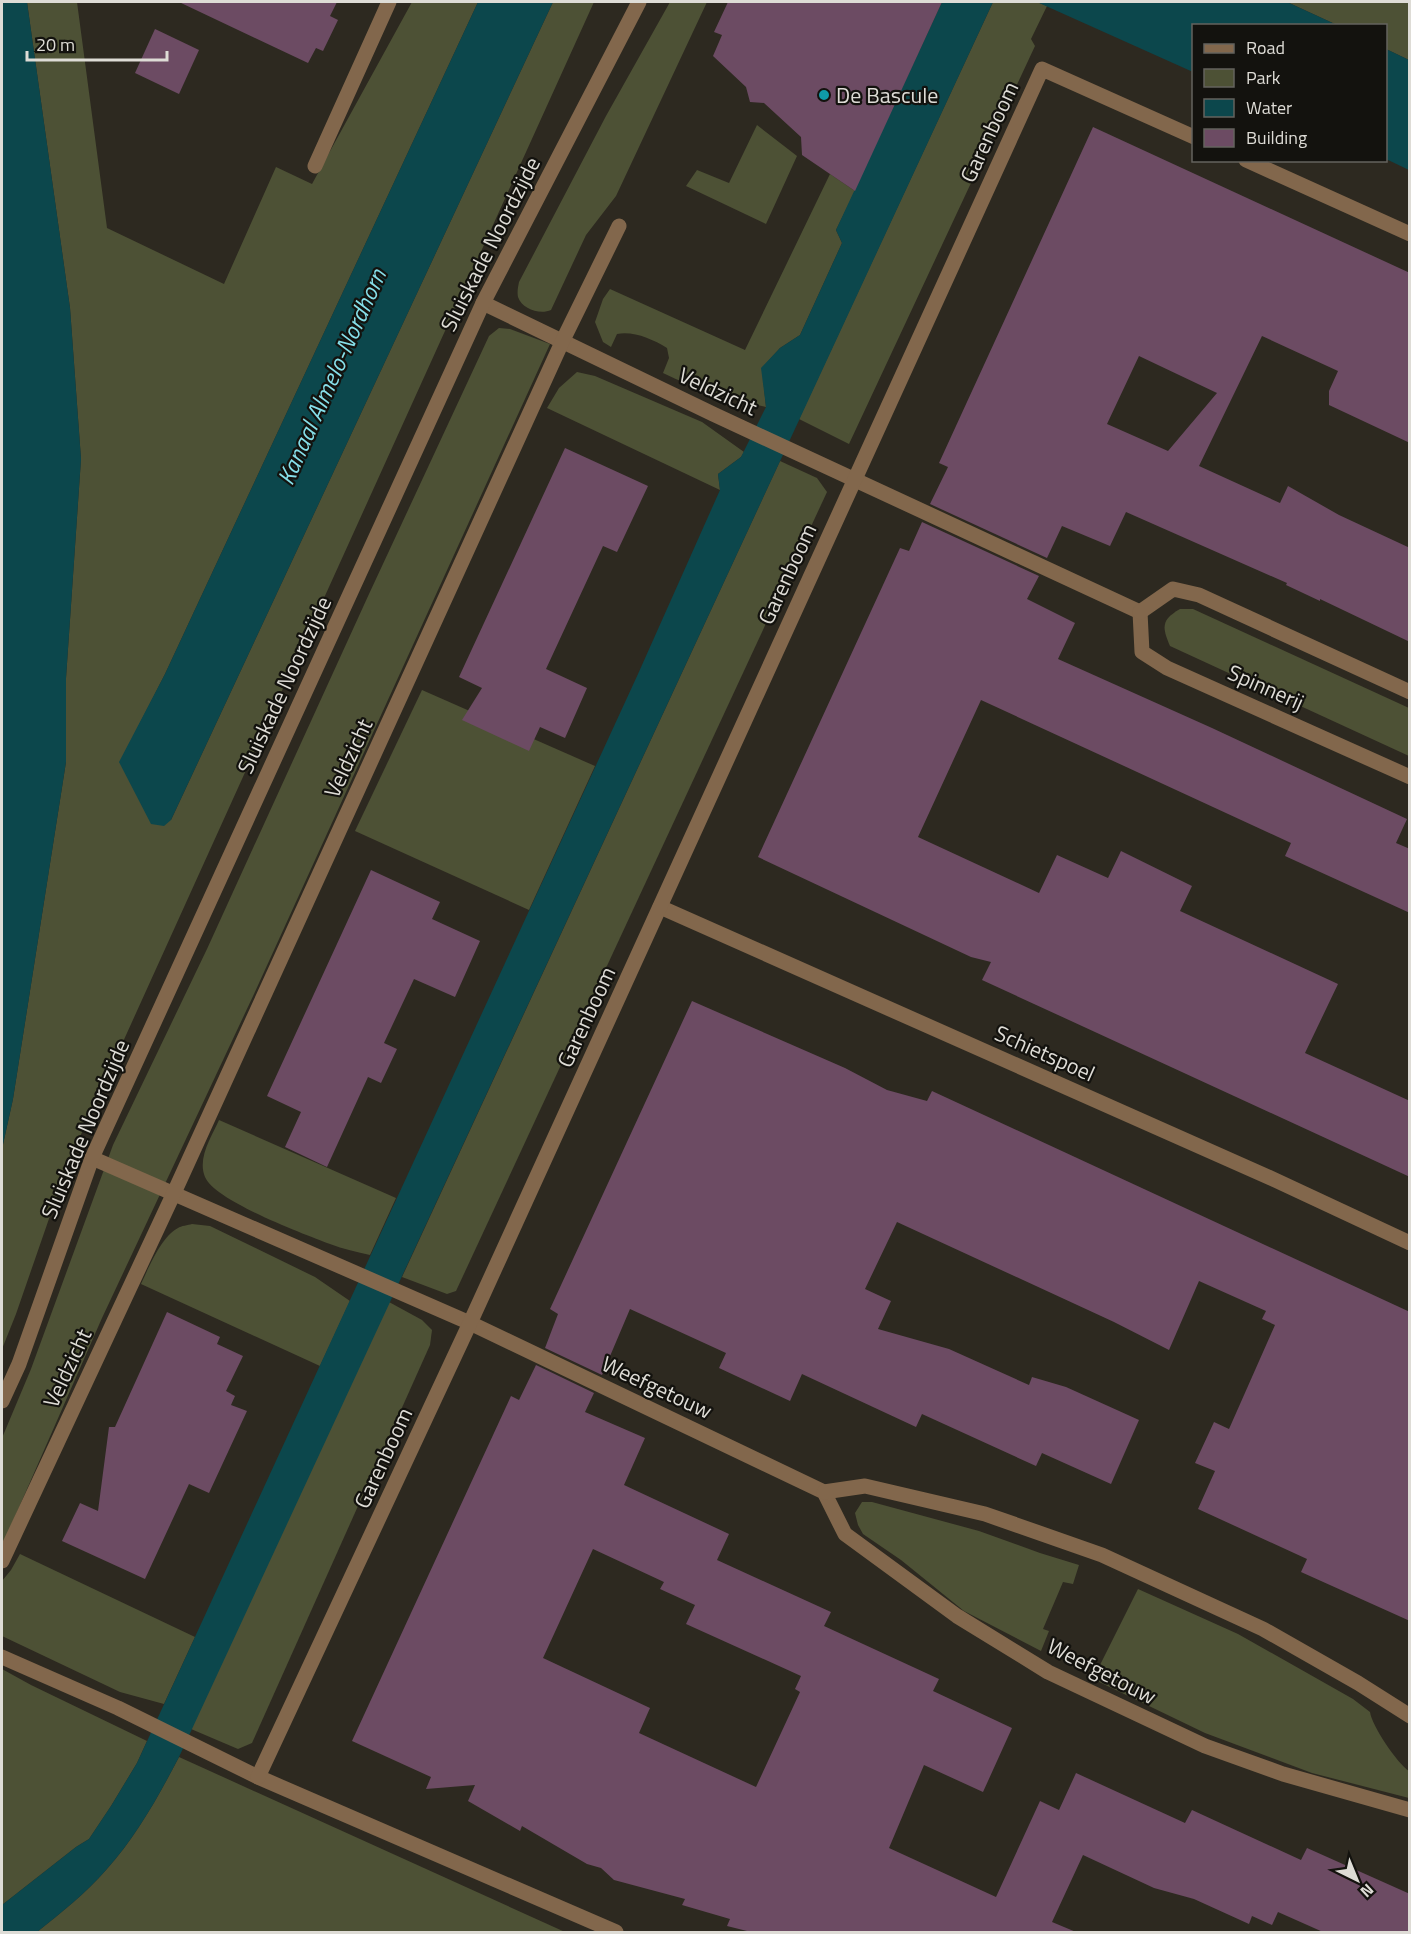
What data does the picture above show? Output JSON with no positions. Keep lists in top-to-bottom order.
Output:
{
  "streets": {
    "street": [
      "Garenboom",
      "Sluiskade Noordzijde",
      "Veldzicht",
      "Spinnerij",
      "Schietspoel",
      "Weefgetouw"
    ]
  },
  "crossings": [
    ["Garenboom", "Veldzicht"],
    ["Garenboom", "Schietspoel"],
    ["Garenboom", "Weefgetouw"],
    ["Sluiskade Noordzijde", "Veldzicht"]
  ],
  "water": ["Kanaal Almelo-Nordhorn"],
  "places": ["De Bascule"],
  "legend": [
    "Road",
    "Park",
    "Water",
    "Building"
  ],
  "scale_bar": "20 m",
  "north": "bottom right"
}
